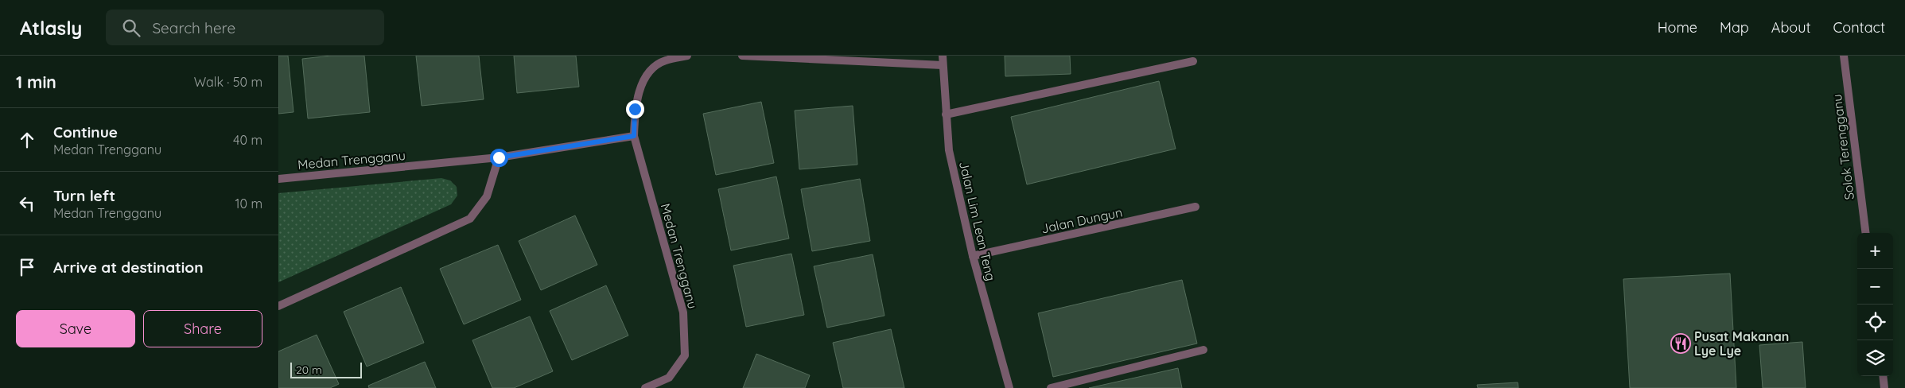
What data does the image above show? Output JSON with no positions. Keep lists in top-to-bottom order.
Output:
{
  "streets": {
    "street": [
      "Solok Terengganu",
      "Medan Trengganu",
      "Jalan Dungun",
      "Jalan Lim Lean Teng"
    ]
  },
  "crossings": [
    ["Jalan Dungun", "Jalan Lim Lean Teng"]
  ],
  "places": {
    "restaurant": ["Pusat Makanan Lye Lye"]
  },
  "scale_bar": "20 m",
  "page": {
    "header": "Atlasly",
    "search": "Search here",
    "nav": [
      "Home",
      "Map",
      "About",
      "Contact"
    ],
    "heading": ["1 min", "Walk · 50 m"],
    "list": [
      ["Continue", "Medan Trengganu", "40 m"],
      ["Turn left", "Medan Trengganu", "10 m"],
      "Arrive at destination"
    ],
    "map_buttons": ["+", "−"],
    "buttons": ["Save", "Share"],
    "scale": "20 m"
  }
}
